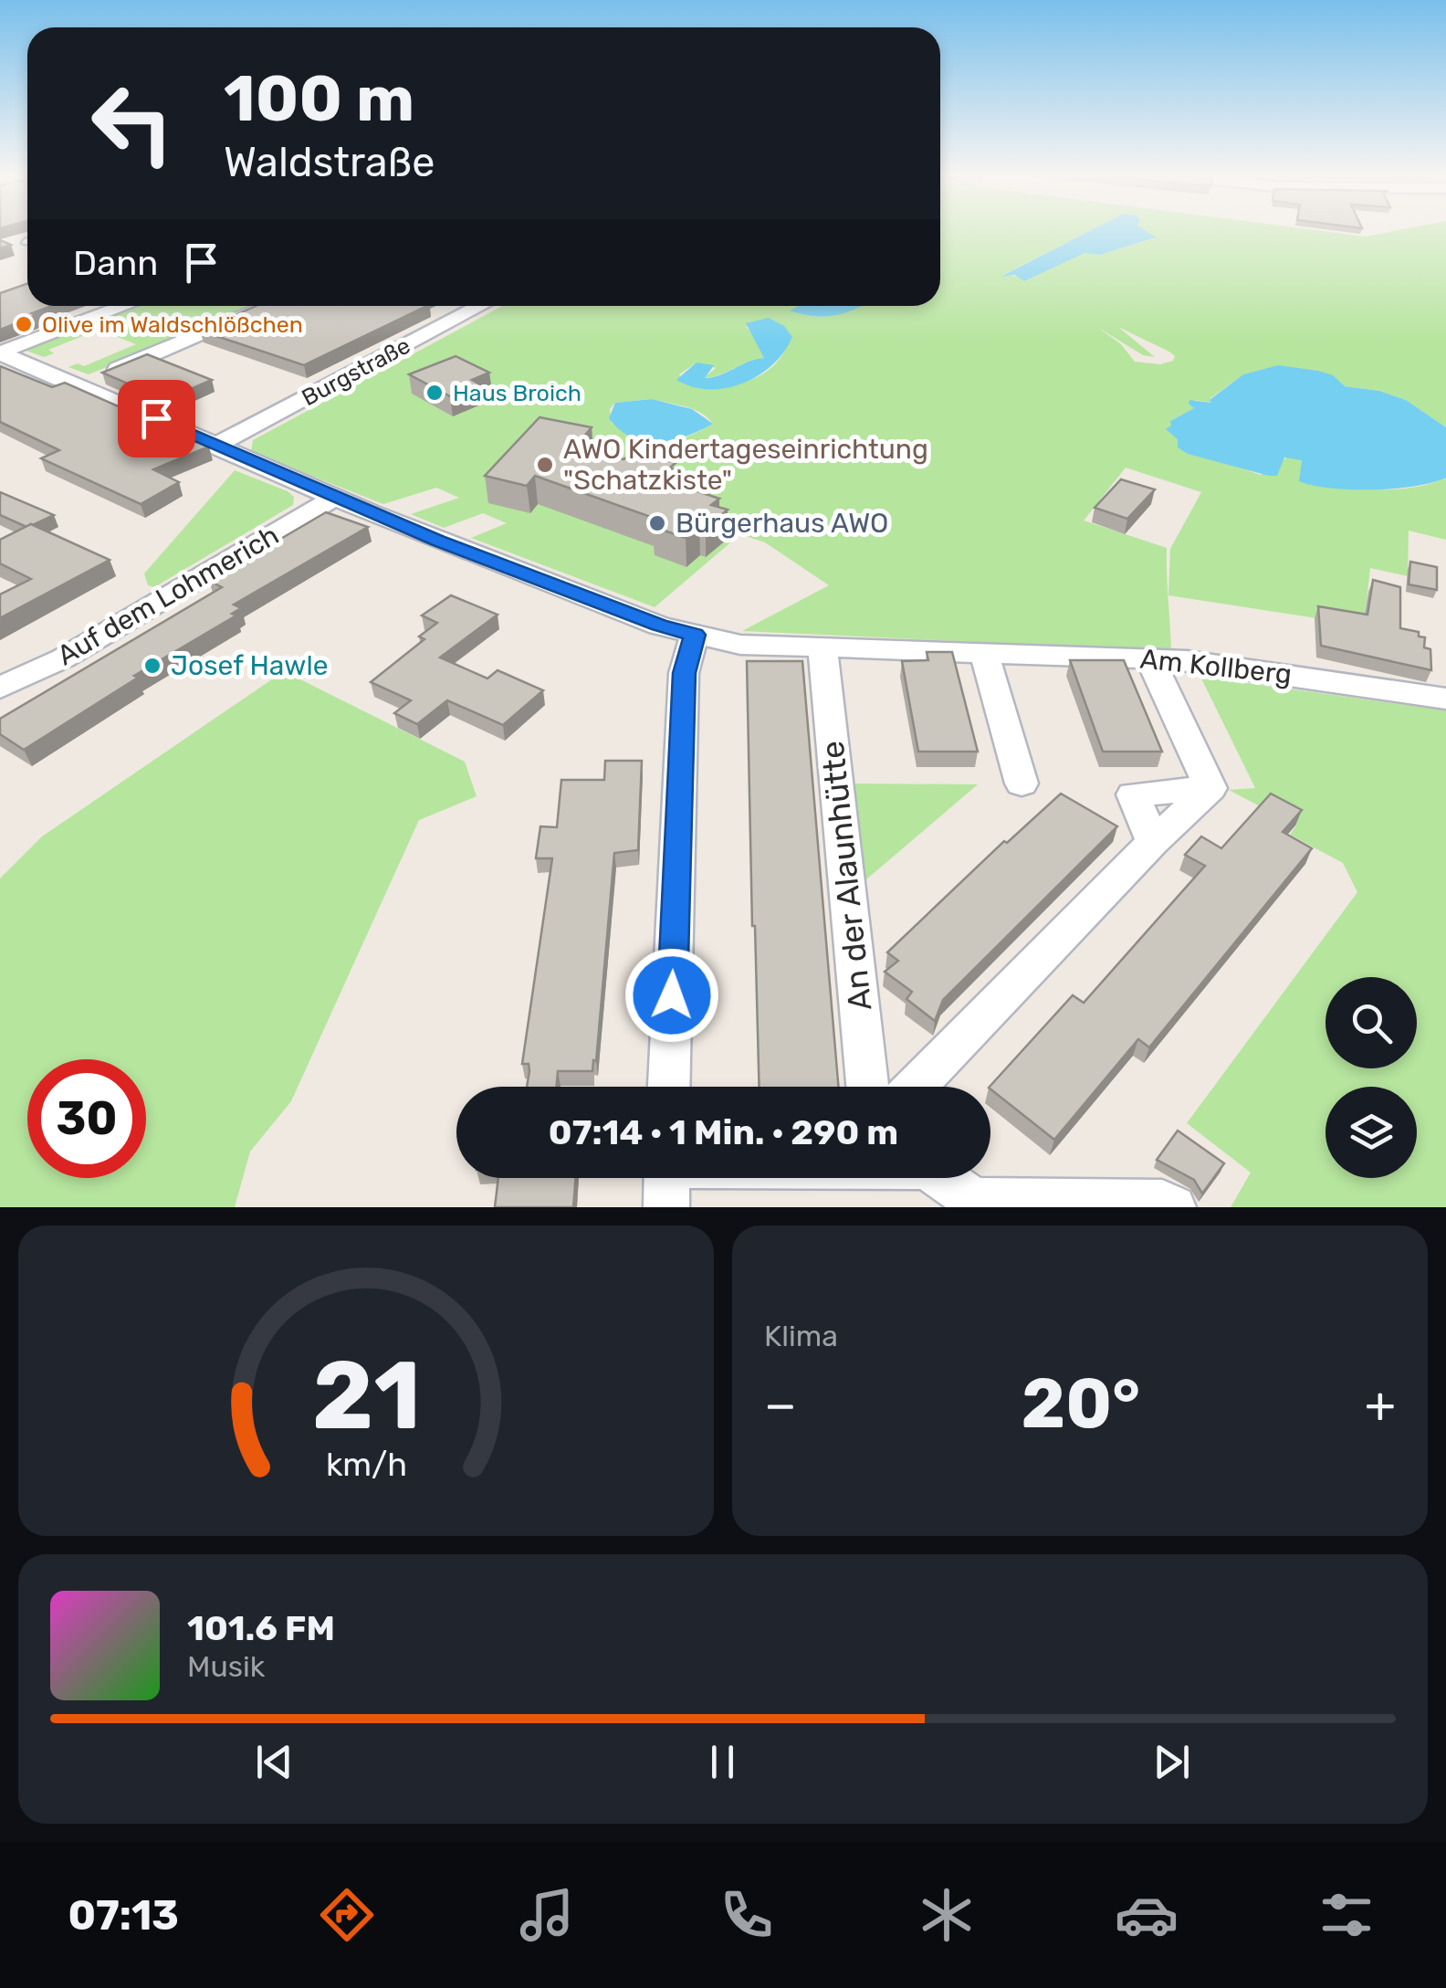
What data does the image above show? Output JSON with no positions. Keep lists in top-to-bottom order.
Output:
{
  "streets": {
    "street": [
      "Burgstraße",
      "Auf dem Lohmerich",
      "Am Kollberg",
      "An der Alaunhütte"
    ]
  },
  "crossings": [
    ["Burgstraße", "Am Kollberg"],
    ["Auf dem Lohmerich", "Am Kollberg"],
    ["Am Kollberg", "An der Alaunhütte"]
  ],
  "places": [
    "Olive im Waldschlößchen",
    "Haus Broich",
    "AWO Kindertageseinrichtung \"Schatzkiste\"",
    "Bürgerhaus AWO",
    "Josef Hawle"
  ],
  "page": {
    "turn": ["100 m", "Waldstraße"],
    "then": "Dann",
    "limit": "30",
    "trip": "07:14 · 1 Min. · 290 m",
    "tile": "Klima",
    "heat": ["−", "20°", "+"],
    "song": ["101.6 FM", "Musik"],
    "tabs": "07:13",
    "gauge": ["21", "km/h"]
  }
}
